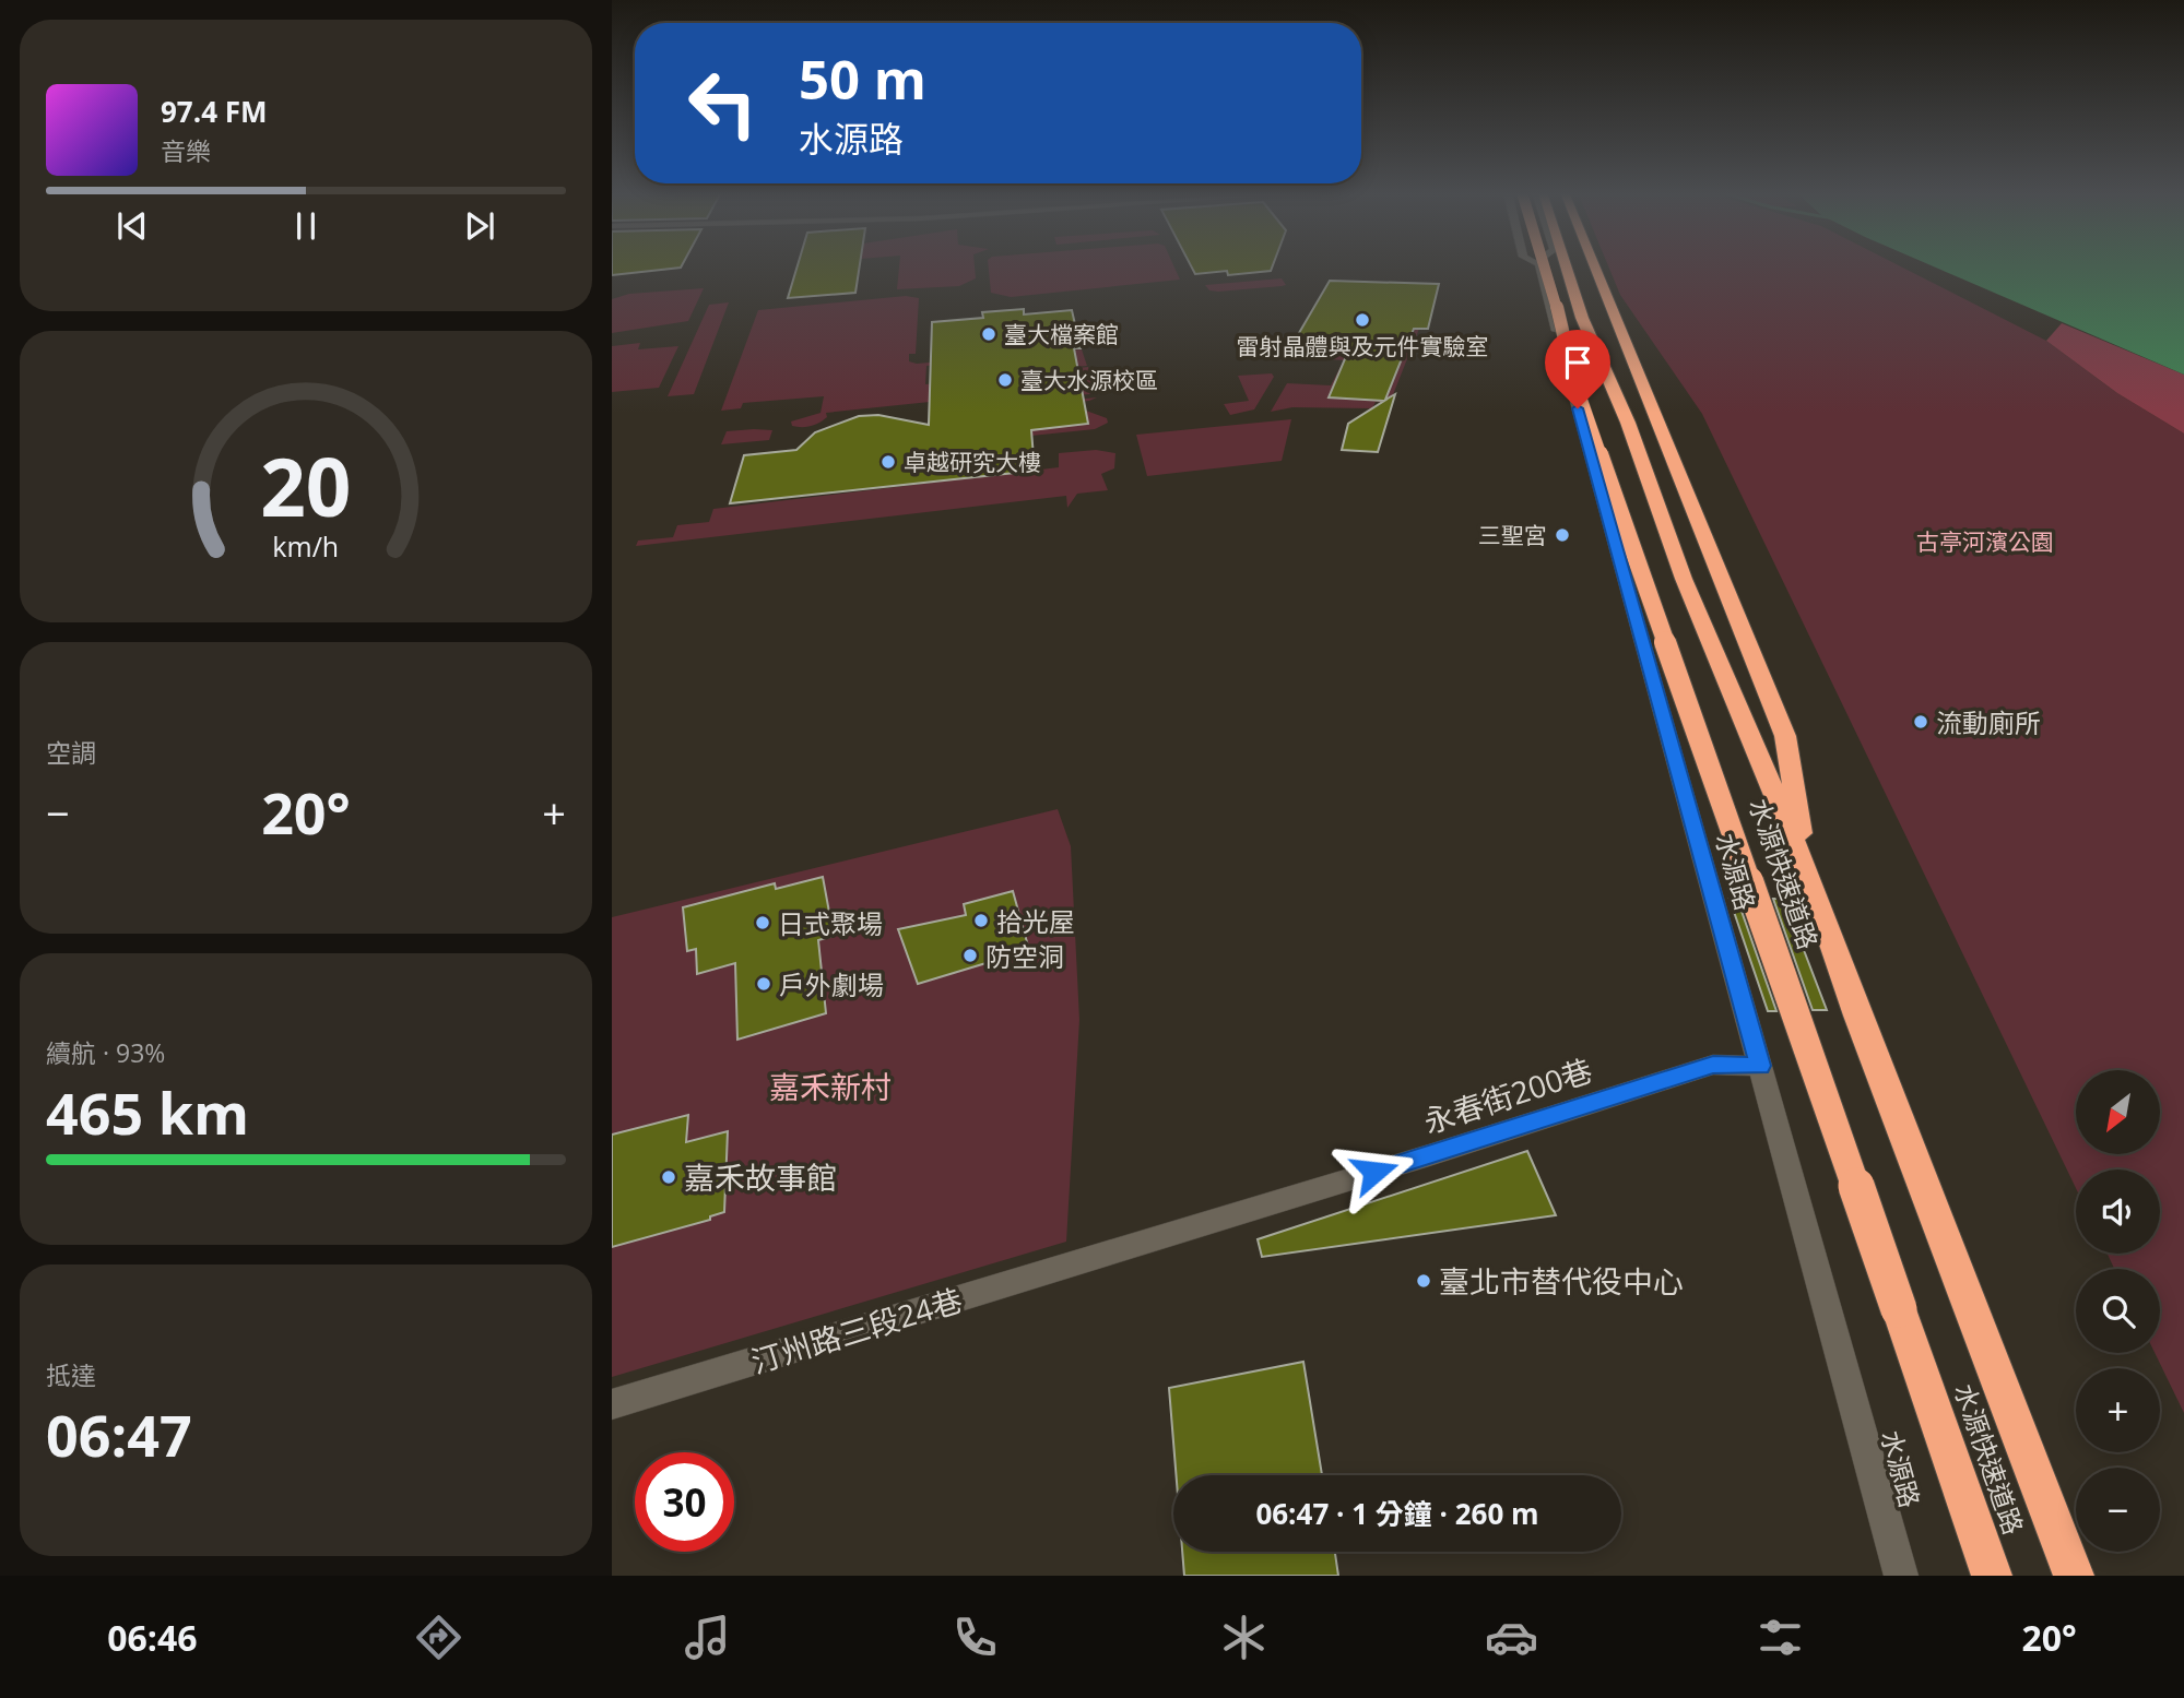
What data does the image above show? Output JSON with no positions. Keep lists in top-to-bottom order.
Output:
{
  "streets": {
    "highway": ["水源快速道路"],
    "street": ["水源路", "永春街200巷", "汀州路三段24巷"]
  },
  "crossings": [
    ["水源路", "永春街200巷"],
    ["永春街200巷", "汀州路三段24巷"]
  ],
  "parks": ["古亭河濱公園", "嘉禾新村"],
  "places": [
    "雷射晶體與及元件實驗室",
    "臺大檔案館",
    "臺大水源校區",
    "卓越研究大樓",
    "三聖宮",
    "流動廁所",
    "拾光屋",
    "日式聚場",
    "防空洞",
    "戶外劇場",
    "嘉禾故事館",
    "臺北市替代役中心"
  ],
  "north": "bottom left",
  "page": {
    "turn": ["50 m", "水源路"],
    "song": ["97.4 FM", "音樂"],
    "tile": [
      "空調",
      ["續航 · 93%", "465 km"],
      ["抵達", "06:47"]
    ],
    "heat": ["−", "20°", "+"],
    "map_buttons": ["+", "−"],
    "limit": "30",
    "trip": "06:47 · 1 分鐘 · 260 m",
    "tabs": ["06:46", "20°"],
    "gauge": ["20", "km/h"]
  }
}
